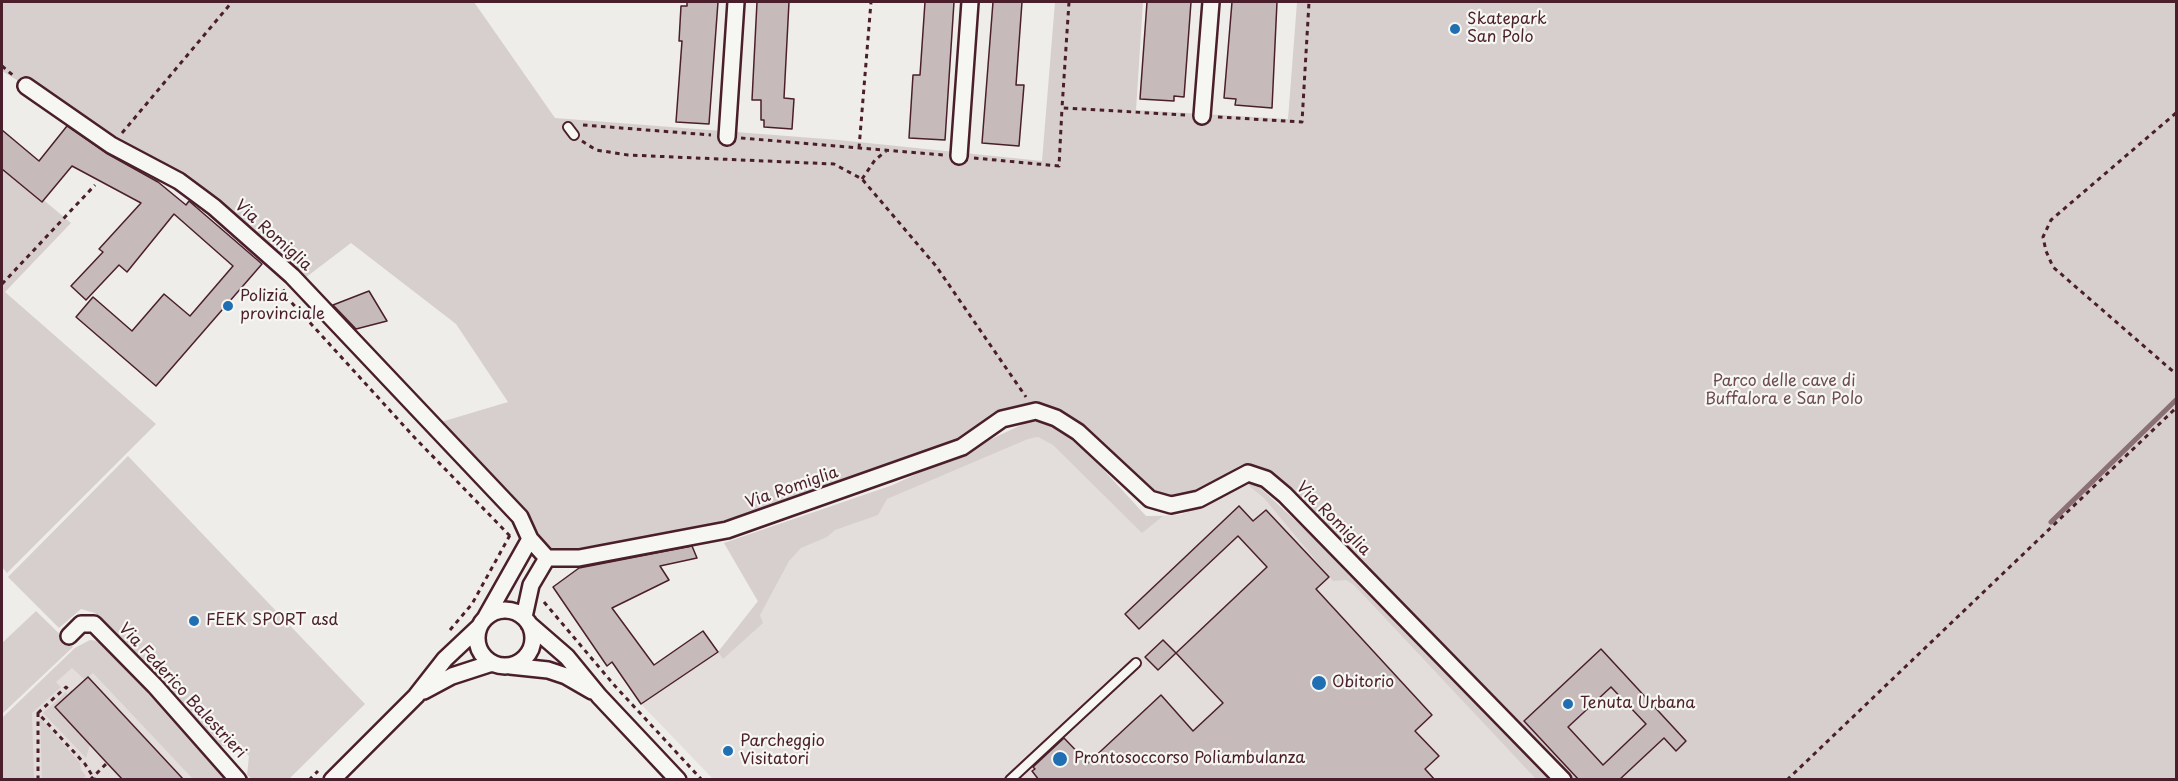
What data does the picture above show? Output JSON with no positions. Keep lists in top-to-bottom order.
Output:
{
  "streets": {
    "street": ["Via Romiglia", "Via Federico Balestrieri"]
  },
  "parks": ["Parco delle cave di Buffalora e San Polo"],
  "places": [
    "Skatepark San Polo",
    "Polizia provinciale",
    "FEEK SPORT asd",
    "Obitorio",
    "Tenuta Urbana",
    "Parcheggio Visitatori",
    "Prontosoccorso Poliambulanza"
  ]
}
